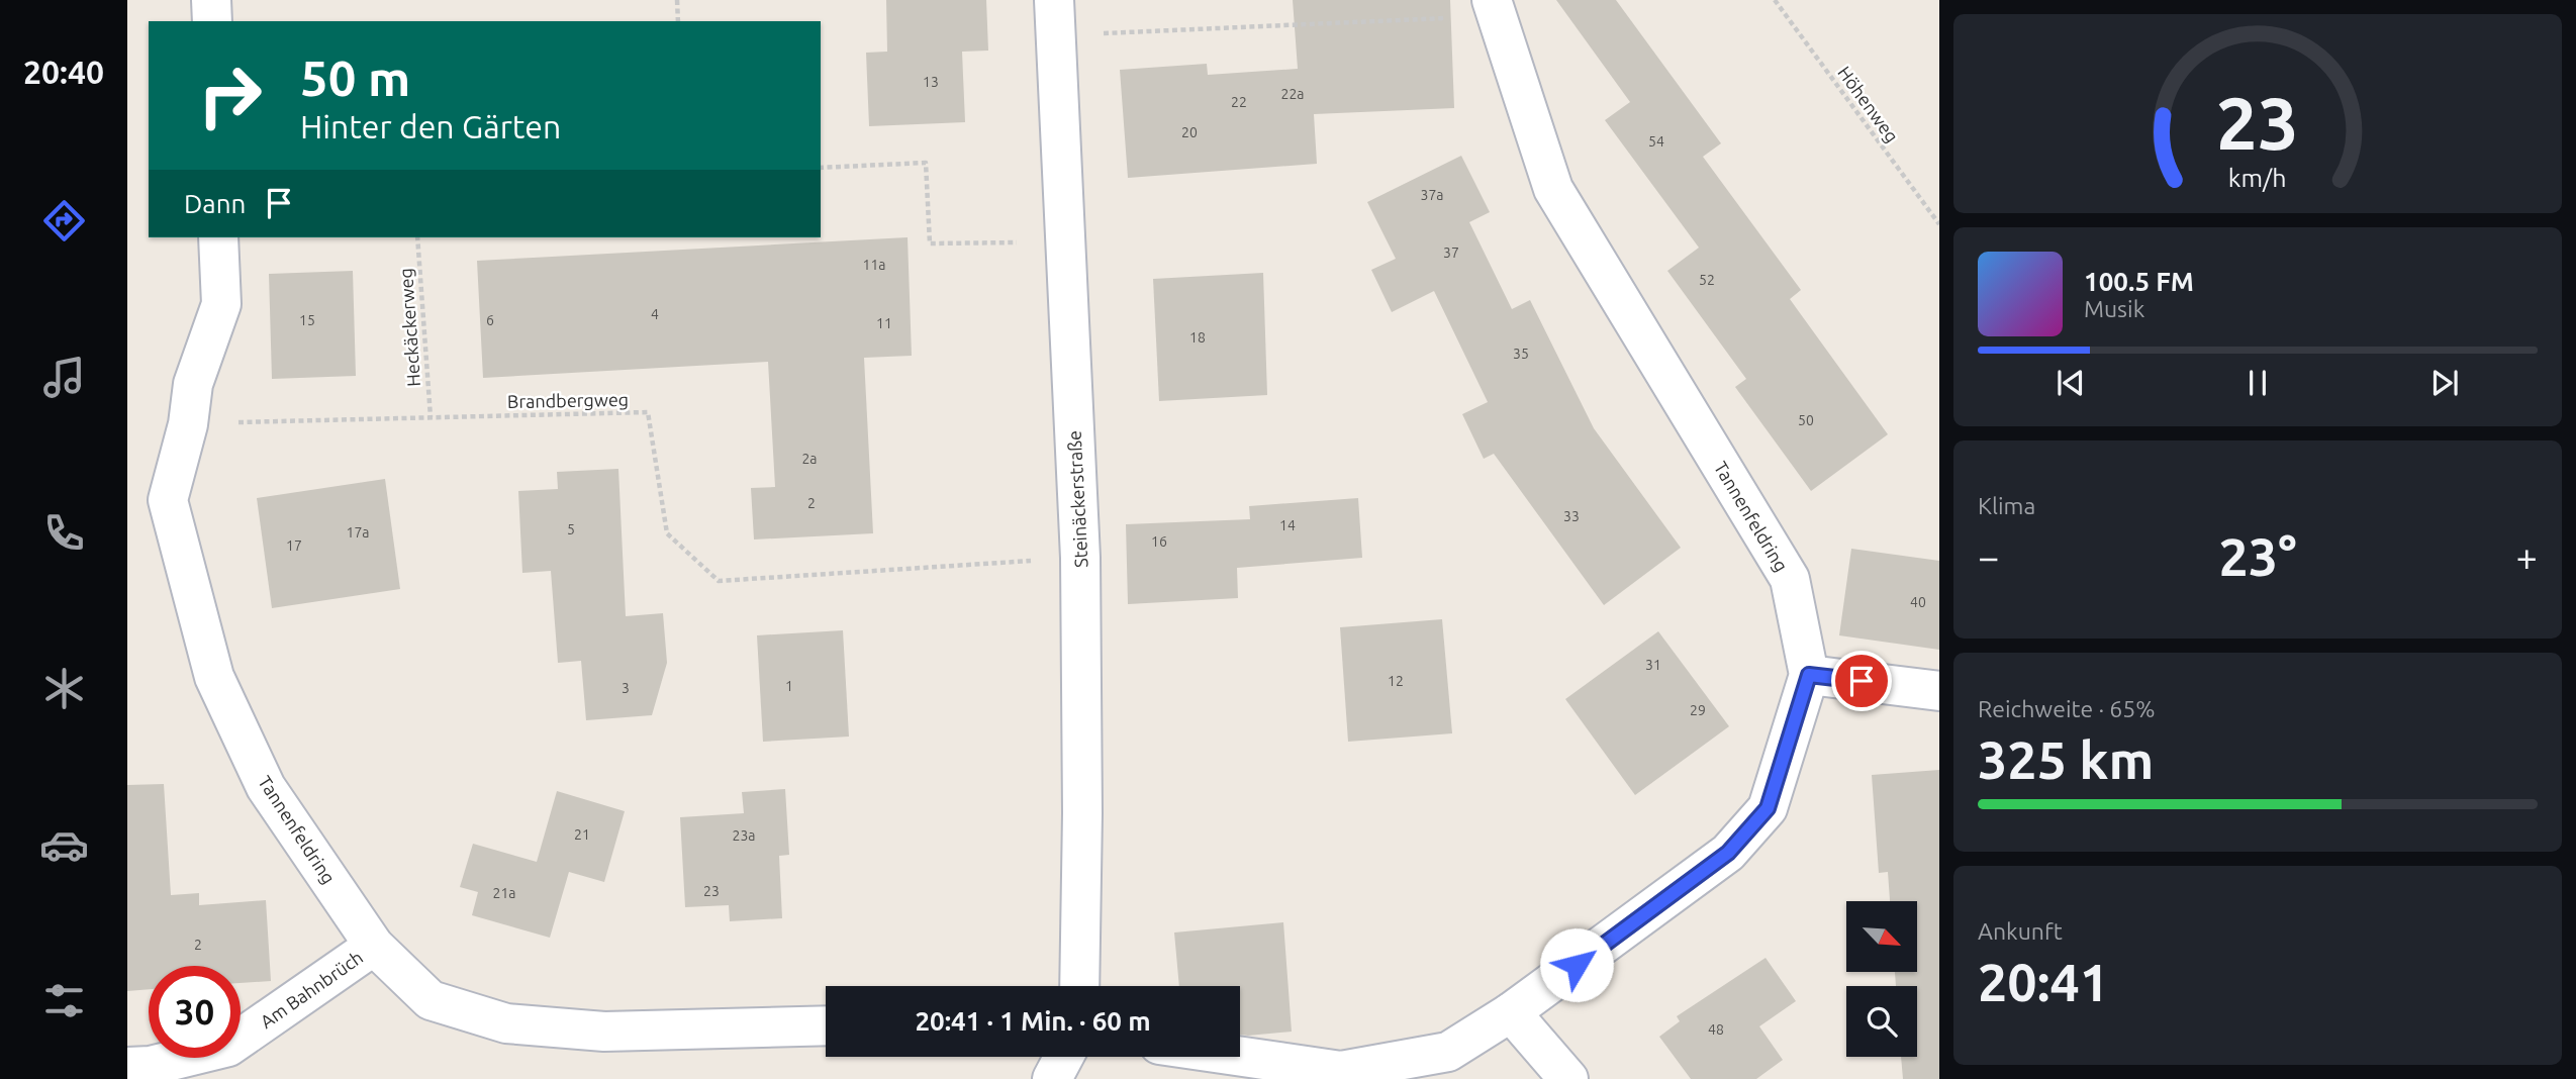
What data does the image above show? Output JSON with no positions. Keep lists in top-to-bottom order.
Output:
{
  "streets": {
    "street": ["Steinäckerstraße", "Tannenfeldring", "Am Bahnbrüch"],
    "path": ["Höhenweg", "Heckäckerweg", "Brandbergweg"]
  },
  "crossings": [
    ["Heckäckerweg", "Brandbergweg"],
    ["Brandbergweg", "Steinäckerstraße"],
    ["Brandbergweg", "Tannenfeldring"],
    ["Tannenfeldring", "Am Bahnbrüch"]
  ],
  "house_numbers": [
    "13",
    "22a",
    "22",
    "20",
    "54",
    "37a",
    "37",
    "11a",
    "52",
    "4",
    "15",
    "6",
    "11",
    "18",
    "35",
    "50",
    "2a",
    "2",
    "33",
    "14",
    "5",
    "17a",
    "16",
    "17",
    "40",
    "31",
    "12",
    "1",
    "3",
    "29",
    "21",
    "23a",
    "23",
    "21a",
    "2",
    "48"
  ],
  "north": "bottom right",
  "page": {
    "tabs": "20:40",
    "turn": ["50 m", "Hinter den Gärten"],
    "then": "Dann",
    "song": ["100.5 FM", "Musik"],
    "tile": [
      "Klima",
      ["Reichweite · 65%", "325 km"],
      ["Ankunft", "20:41"]
    ],
    "heat": ["−", "23°", "+"],
    "limit": "30",
    "trip": "20:41 · 1 Min. · 60 m",
    "gauge": ["23", "km/h"]
  }
}
